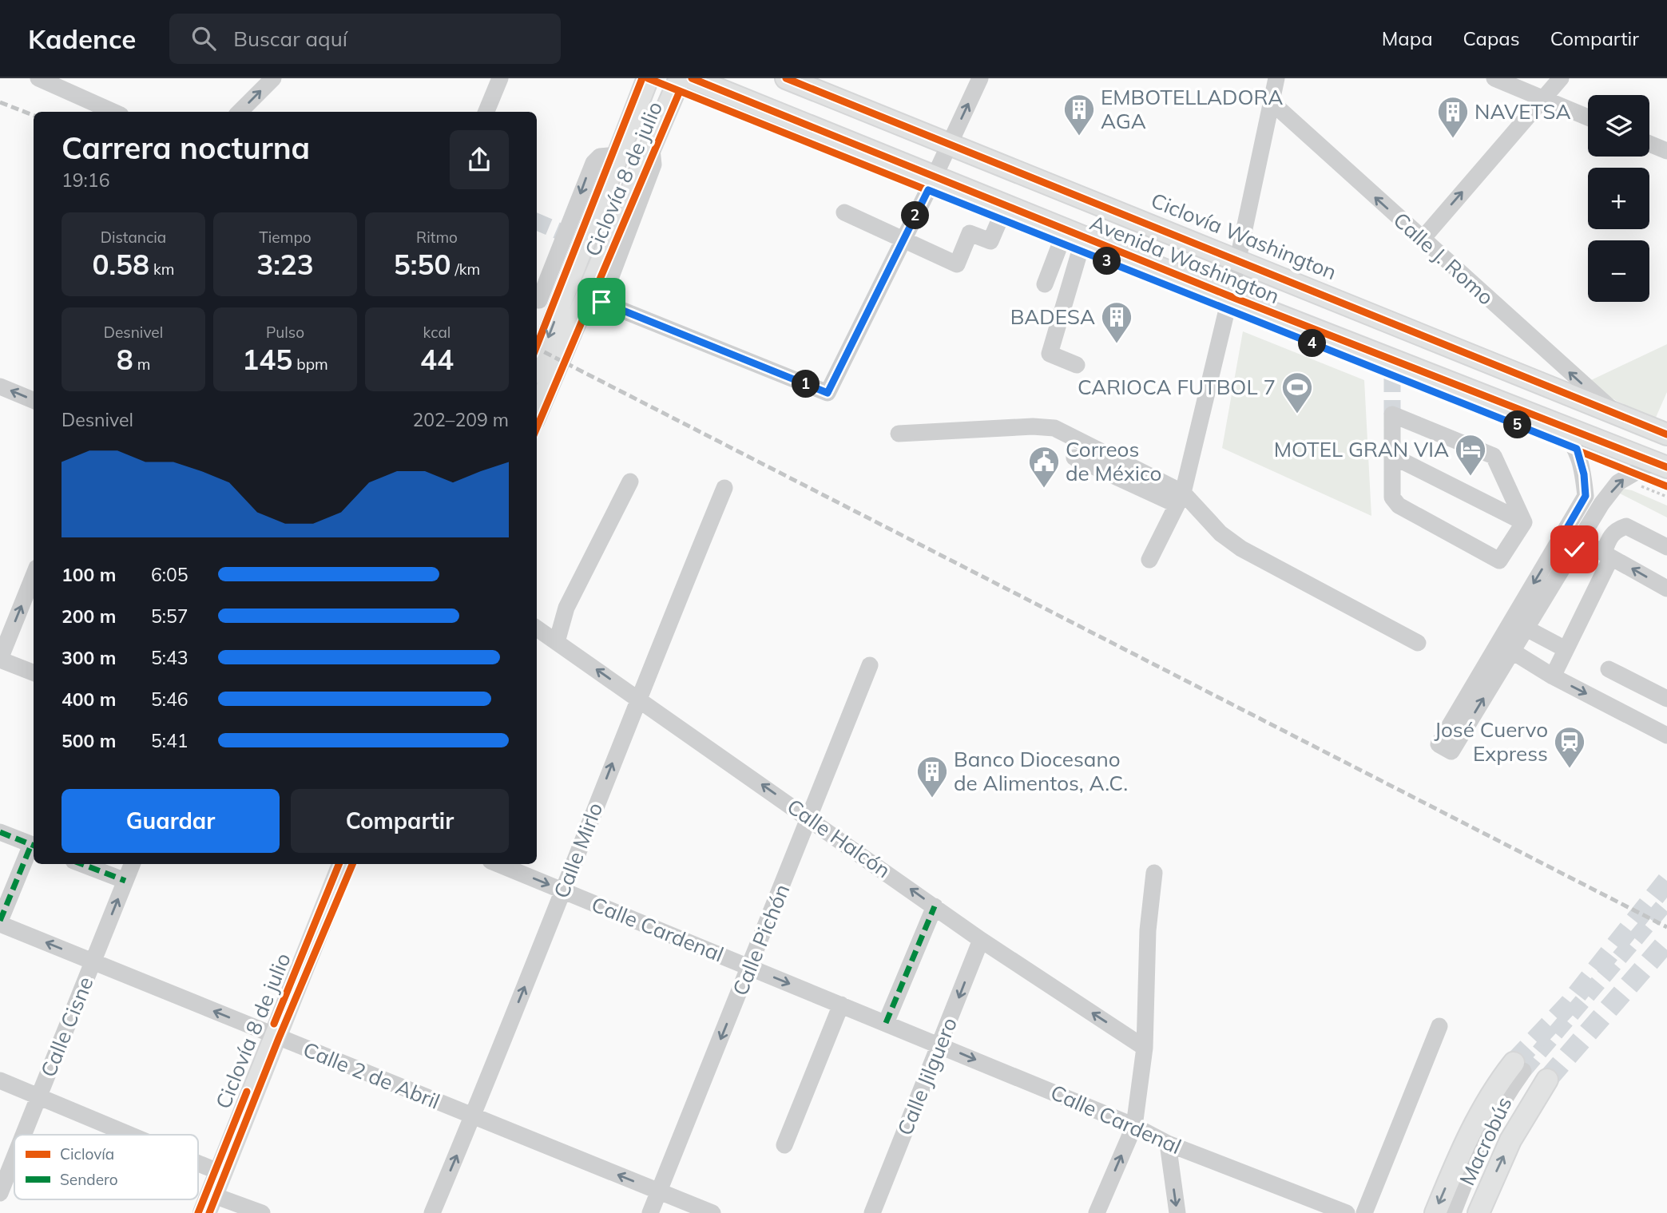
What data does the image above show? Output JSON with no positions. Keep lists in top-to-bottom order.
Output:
{
  "streets": {
    "main road": ["Avenida Washington"],
    "street": [
      "Calle J. Romo",
      "Calle Halcón",
      "Calle Mirlo",
      "Calle Cardenal",
      "Calle Pichón",
      "Calle Cisne",
      "Calle 2 de Abril",
      "Calle Jilguero",
      "Macrobús"
    ],
    "cycle path": ["Ciclovía 8 de julio"]
  },
  "crossings": [
    ["Calle J. Romo", "Avenida Washington"],
    ["Calle Halcón", "Calle Mirlo"],
    ["Calle Halcón", "Calle Pichón"],
    ["Calle Halcón", "Calle Jilguero"],
    ["Calle Mirlo", "Calle Cardenal"],
    ["Calle Mirlo", "Calle 2 de Abril"],
    ["Calle Cardenal", "Calle Pichón"],
    ["Calle Cardenal", "Calle Jilguero"],
    ["Calle Pichón", "Calle 2 de Abril"],
    ["Calle Cisne", "Calle 2 de Abril"]
  ],
  "one_way": [
    "Calle J. Romo",
    "Calle Halcón",
    "Calle Mirlo",
    "Calle Cardenal"
  ],
  "places": {
    "building": [
      "EMBOTELLADORA AGA",
      "NAVETSA",
      "BADESA",
      "Banco Diocesano de Alimentos, A.C."
    ],
    "sports": ["CARIOCA FUTBOL 7"],
    "hotel": ["MOTEL GRAN VIA"],
    "public building": ["Correos de México"],
    "station": ["José Cuervo Express"]
  },
  "legend": ["Ciclovía", "Sendero"],
  "page": {
    "header": "Kadence",
    "search": "Buscar aquí",
    "nav": ["Mapa", "Capas", "Compartir"],
    "map_buttons": ["+", "−"],
    "heading": ["Carrera nocturna", "19:16"],
    "pins": [
      "2",
      "3",
      "4",
      "1",
      "5"
    ],
    "stats": [
      ["Distancia", "0.58 km"],
      ["Tiempo", "3:23"],
      ["Ritmo", "5:50 /km"],
      ["Desnivel", "8 m"],
      ["Pulso", "145 bpm"],
      ["kcal", "44"]
    ],
    "chart": ["Desnivel", "202–209 m"],
    "list": [
      {
        "name": "100 m",
        "note": "6:05"
      },
      {
        "name": "200 m",
        "note": "5:57"
      },
      {
        "name": "300 m",
        "note": "5:43"
      },
      {
        "name": "400 m",
        "note": "5:46"
      },
      {
        "name": "500 m",
        "note": "5:41"
      }
    ],
    "buttons": ["Guardar", "Compartir"]
  }
}
